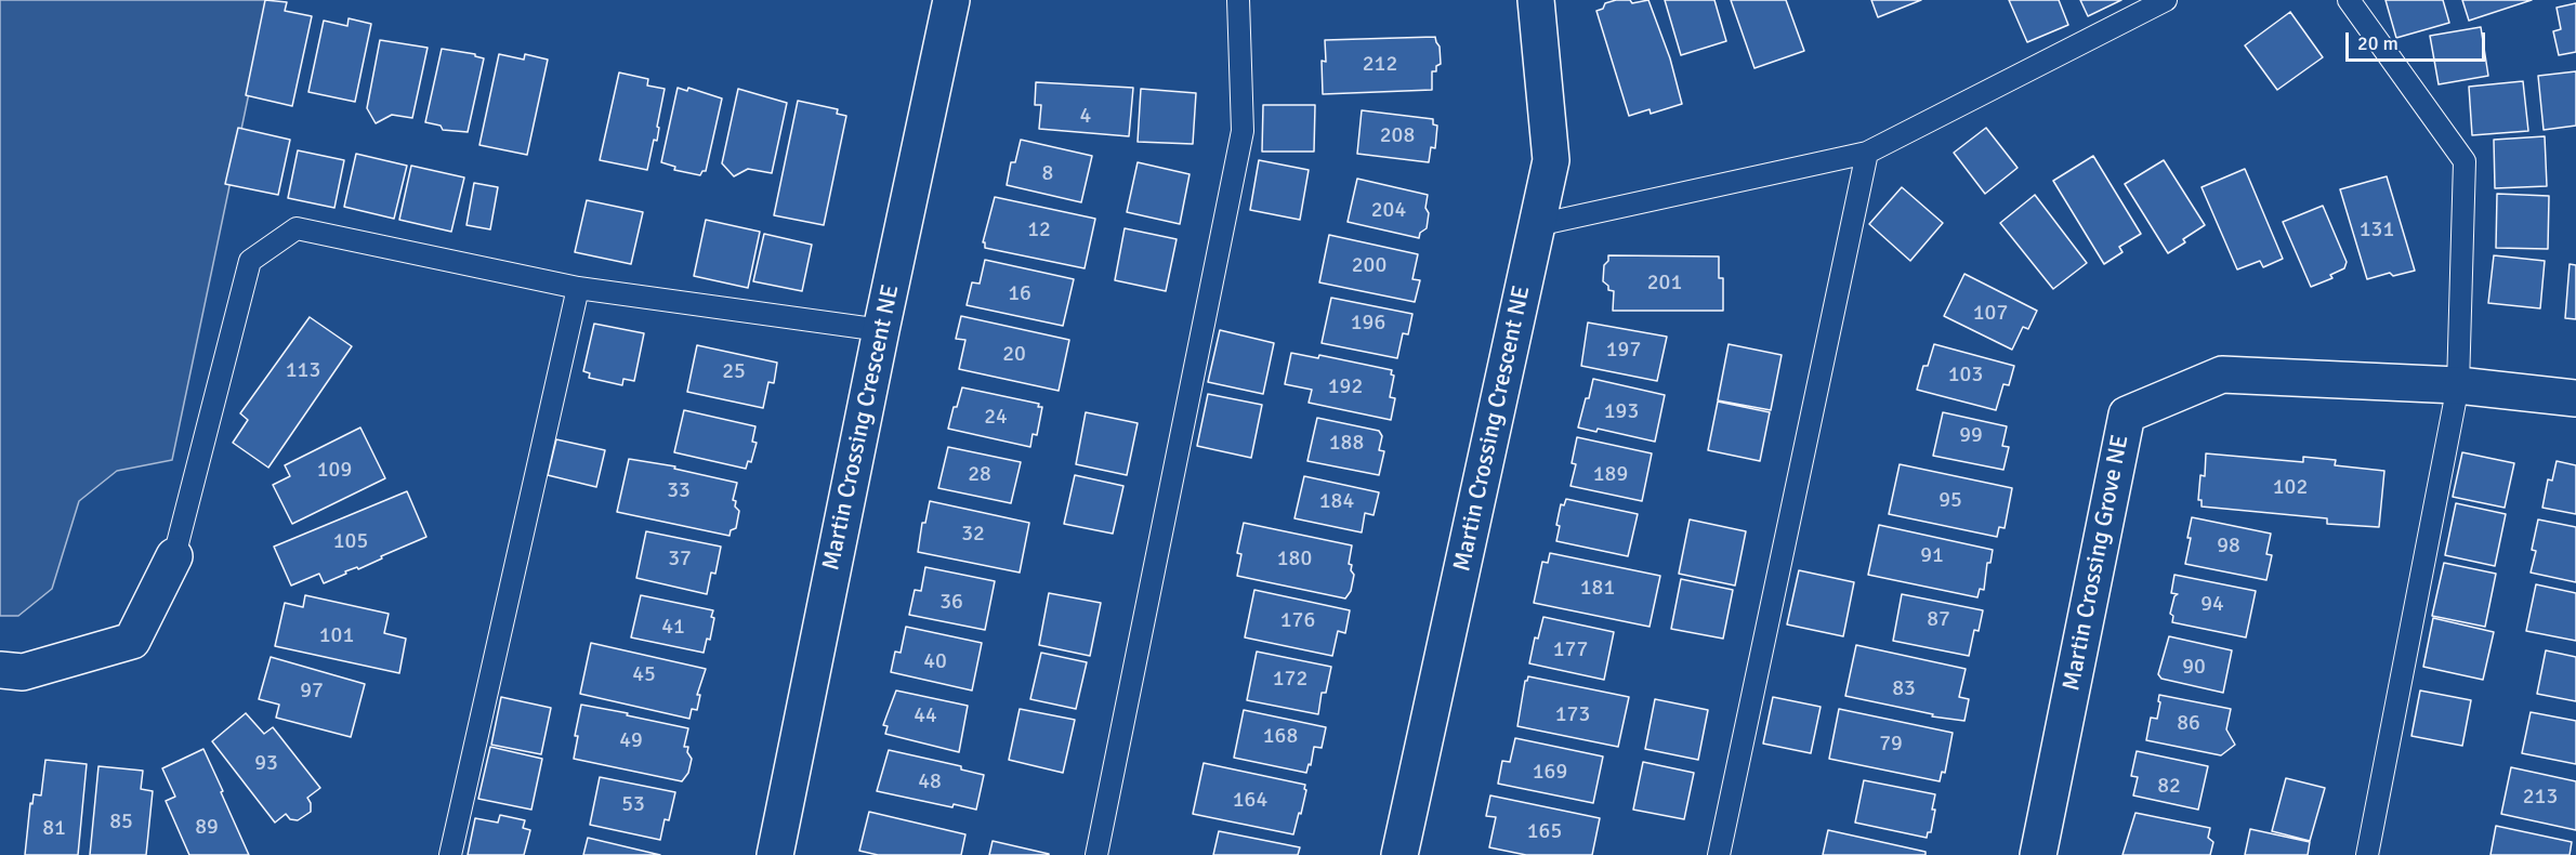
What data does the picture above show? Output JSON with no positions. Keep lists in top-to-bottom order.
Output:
{
  "streets": {
    "street": ["Martin Crossing Crescent NE", "Martin Crossing Grove NE"]
  },
  "house_numbers": [
    "212",
    "4",
    "208",
    "8",
    "204",
    "12",
    "131",
    "200",
    "201",
    "16",
    "107",
    "196",
    "197",
    "20",
    "113",
    "25",
    "103",
    "192",
    "193",
    "24",
    "99",
    "188",
    "109",
    "28",
    "189",
    "102",
    "33",
    "95",
    "184",
    "32",
    "105",
    "98",
    "91",
    "37",
    "180",
    "181",
    "36",
    "94",
    "87",
    "176",
    "41",
    "101",
    "177",
    "40",
    "90",
    "45",
    "172",
    "83",
    "97",
    "173",
    "44",
    "86",
    "168",
    "49",
    "79",
    "93",
    "169",
    "48",
    "82",
    "213",
    "164",
    "53",
    "85",
    "89",
    "81",
    "165"
  ],
  "scale_bar": "20 m"
}
